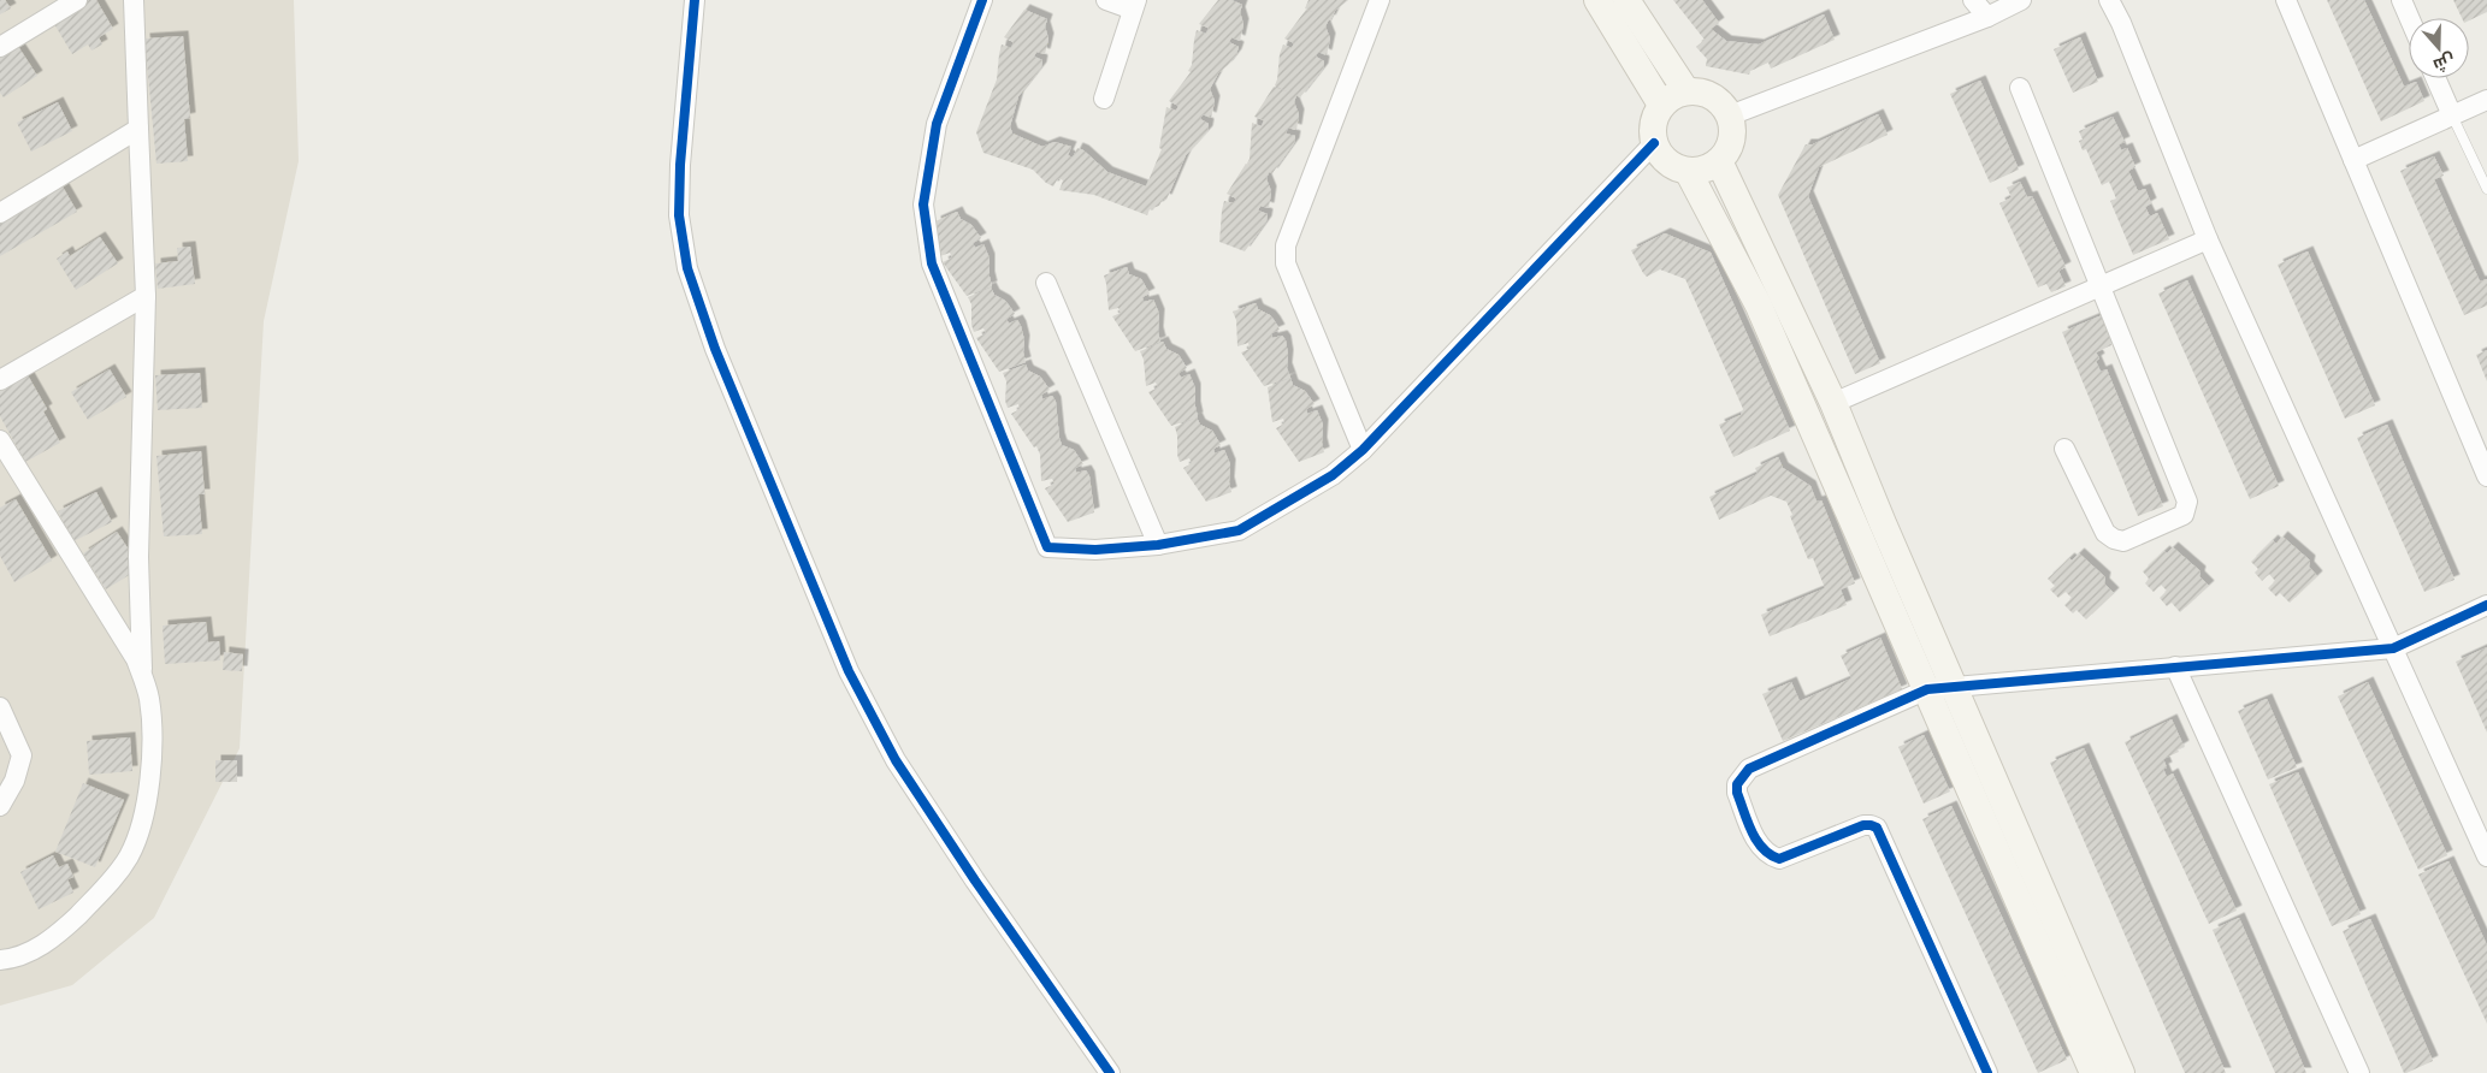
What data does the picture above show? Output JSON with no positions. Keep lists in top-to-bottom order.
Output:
{
  "north": "bottom"
}
